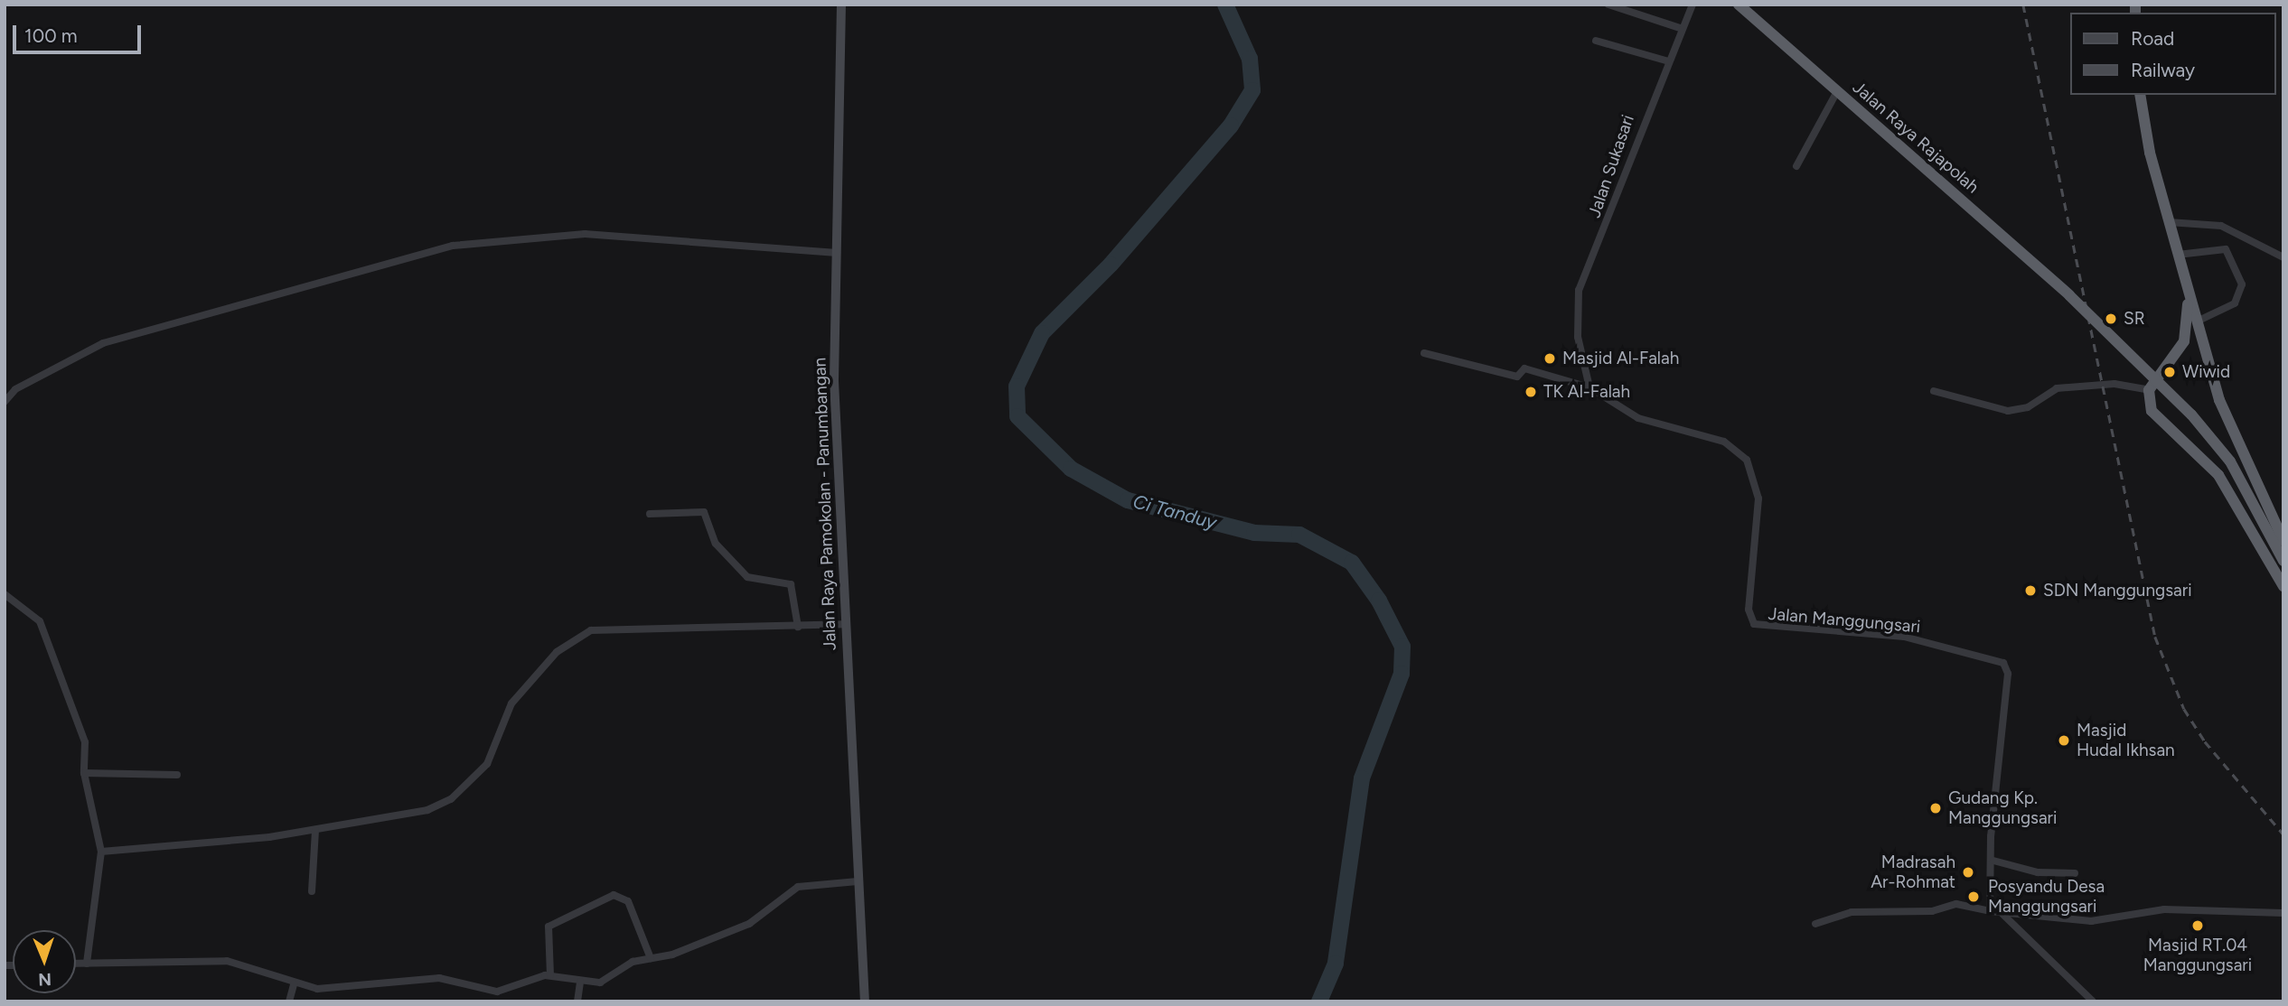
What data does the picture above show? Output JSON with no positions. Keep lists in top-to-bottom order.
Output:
{
  "streets": {
    "highway": ["Jalan Raya Rajapolah"],
    "main road": ["Jalan Raya Pamokolan - Panumbangan"],
    "street": ["Jalan Sukasari", "Jalan Manggungsari"]
  },
  "crossings": [
    ["Jalan Sukasari", "Jalan Manggungsari"]
  ],
  "water": ["Ci Tanduy"],
  "places": [
    "SR",
    "Masjid Al-Falah",
    "Wiwid",
    "TK Al-Falah",
    "SDN Manggungsari",
    "Masjid Hudal Ikhsan",
    "Gudang Kp. Manggungsari",
    "Madrasah Ar-Rohmat",
    "Posyandu Desa Manggungsari",
    "Masjid RT.04 Manggungsari"
  ],
  "legend": ["Road", "Railway"],
  "scale_bar": "100 m",
  "north": "bottom"
}
